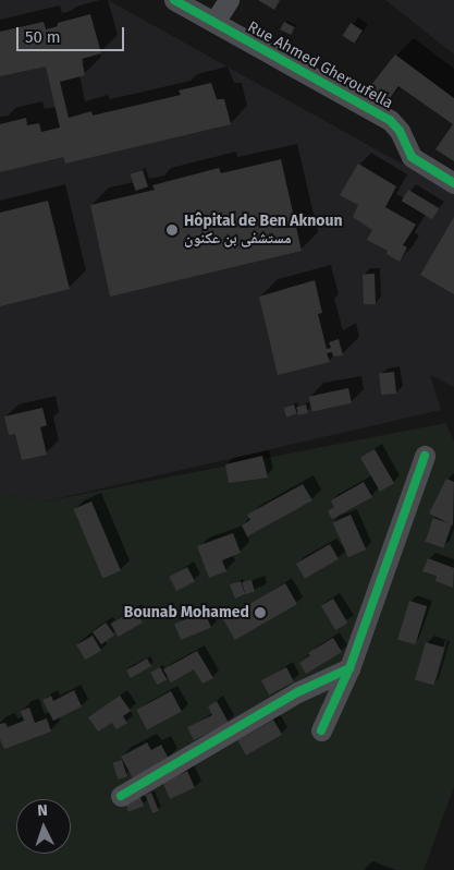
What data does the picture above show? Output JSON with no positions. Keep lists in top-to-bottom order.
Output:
{
  "streets": {
    "street": ["Rue Ahmed Gheroufella"]
  },
  "places": ["Hôpital de Ben Aknoun مستشفى بن عكنون", "Bounab Mohamed"],
  "scale_bar": "50 m",
  "north": "top"
}
